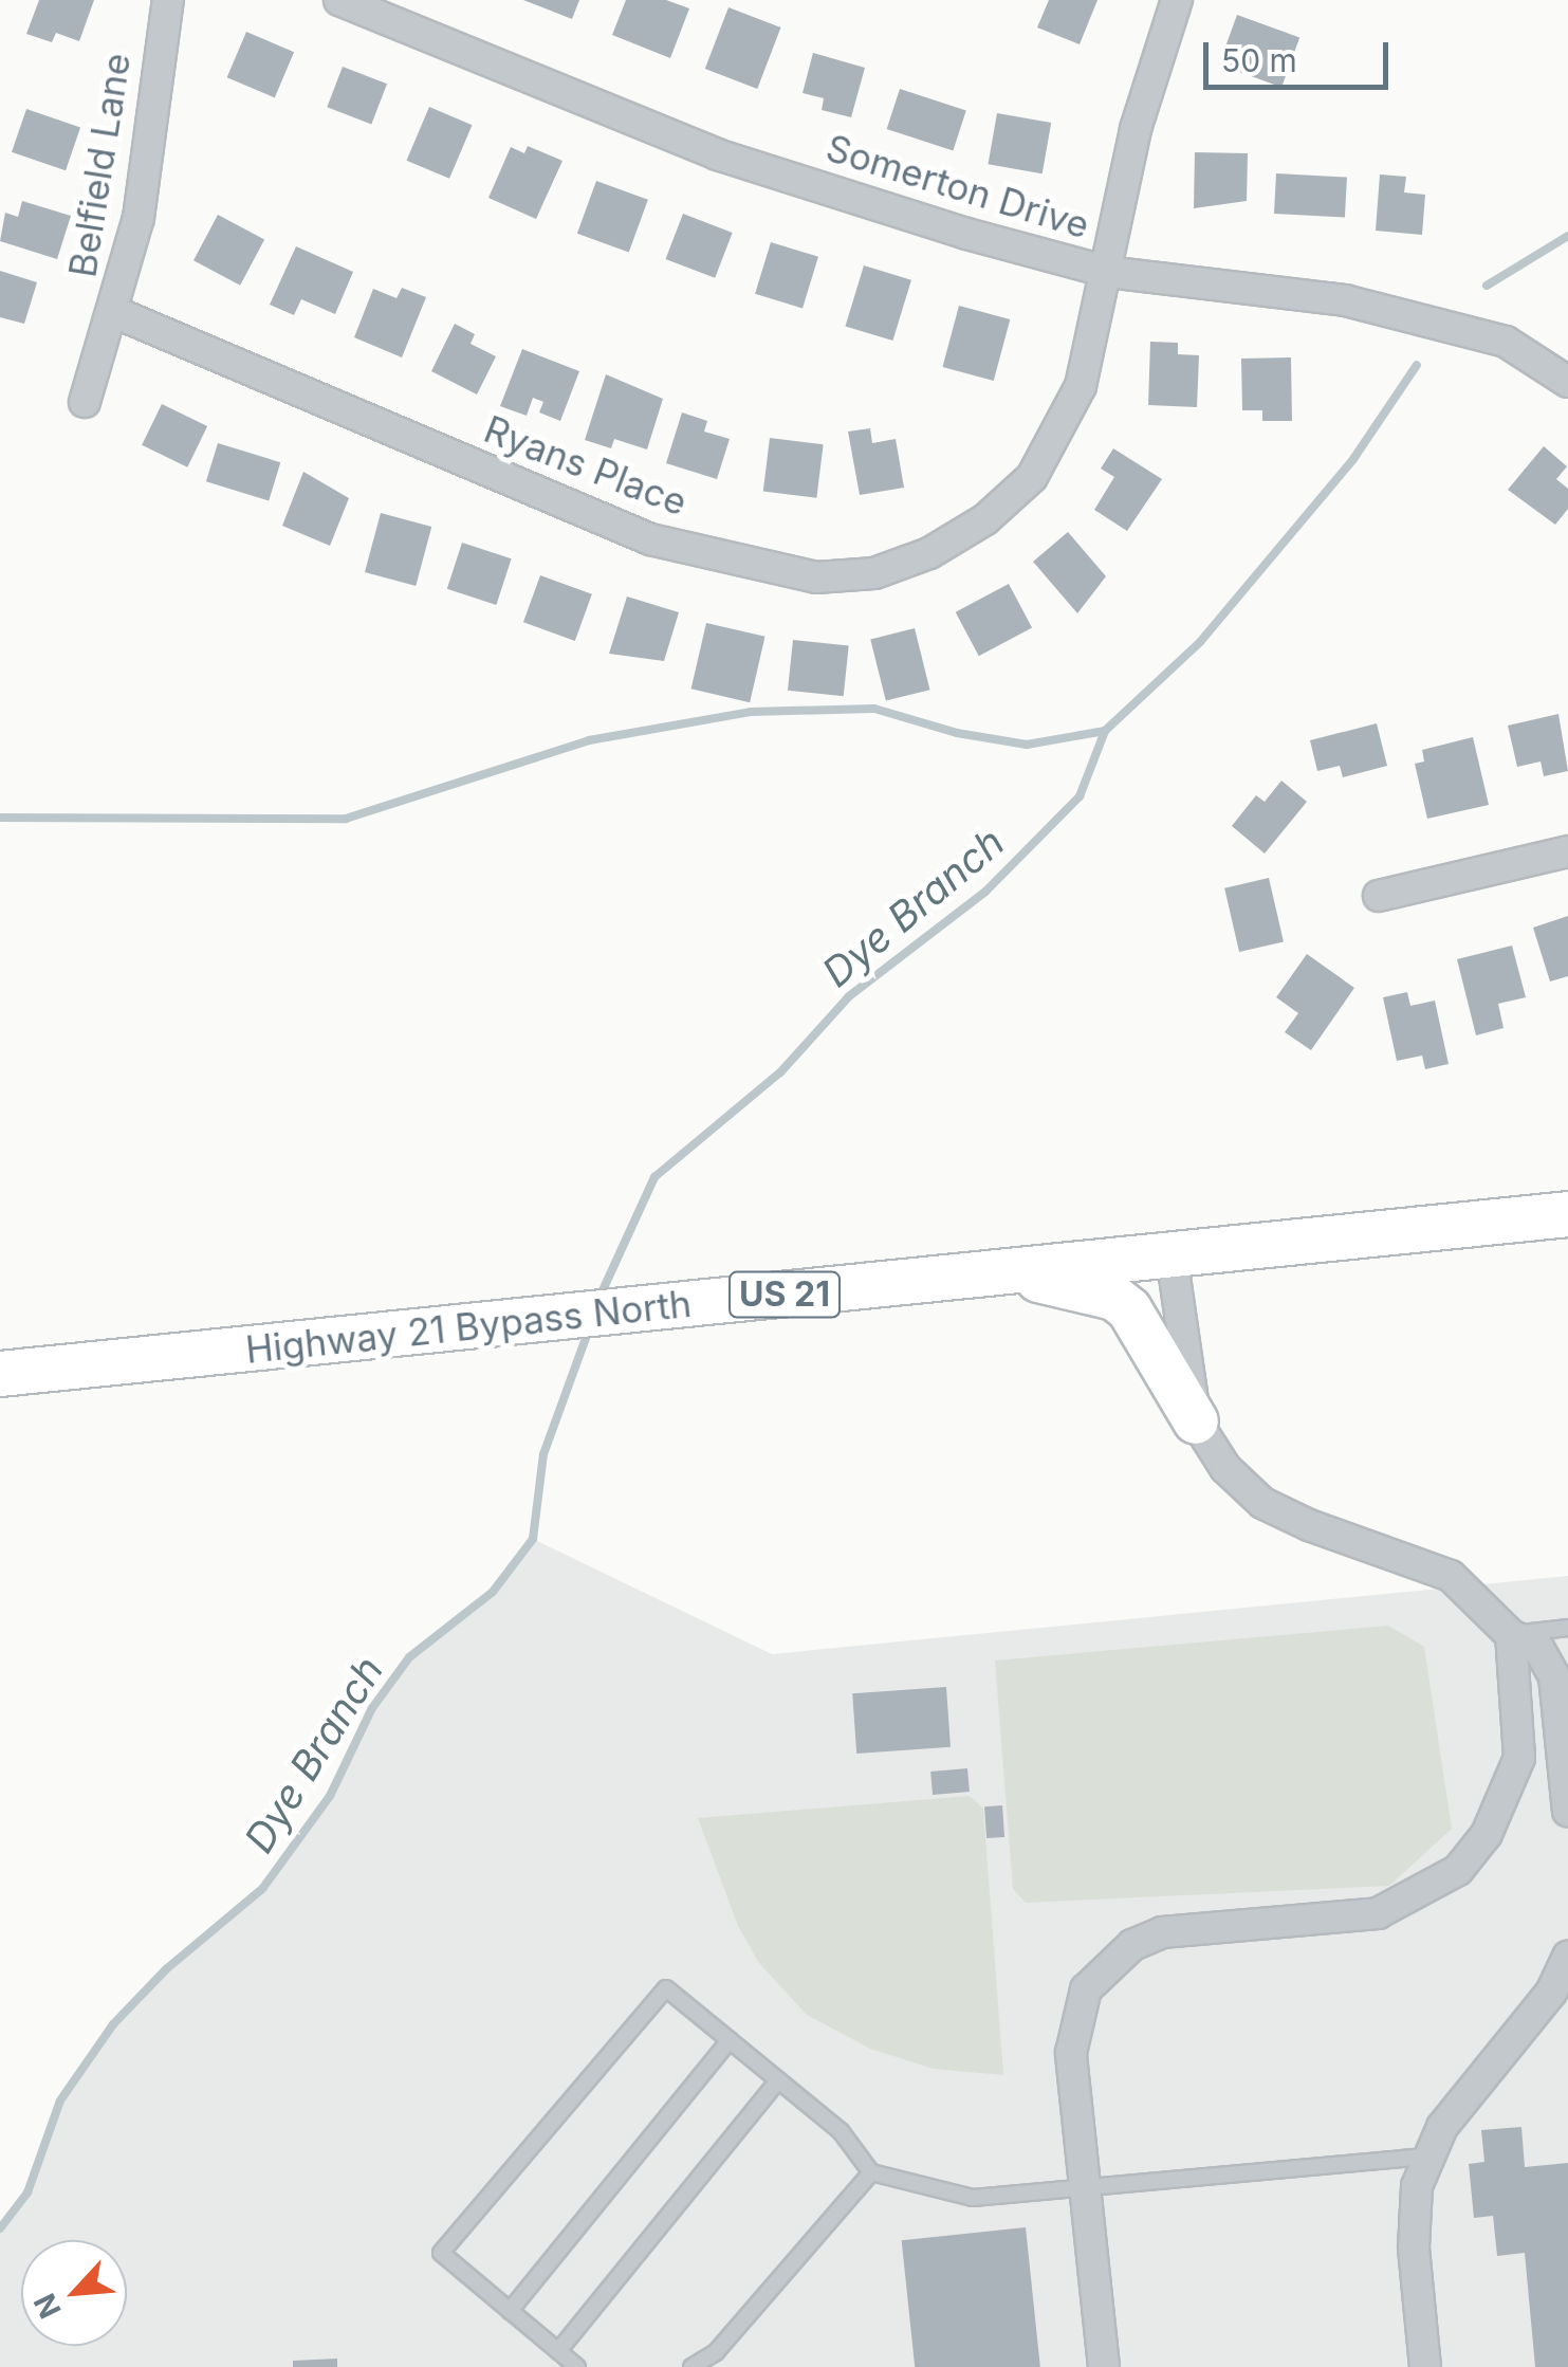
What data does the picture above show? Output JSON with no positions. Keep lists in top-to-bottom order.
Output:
{
  "streets": {
    "main road": ["US 21", "Highway 21 Bypass North"],
    "street": ["Belfield Lane", "Somerton Drive", "Ryans Place"]
  },
  "crossings": [
    ["Belfield Lane", "Ryans Place"],
    ["Somerton Drive", "Ryans Place"]
  ],
  "water": ["Dye Branch"],
  "scale_bar": "50 m",
  "north": "bottom left"
}
